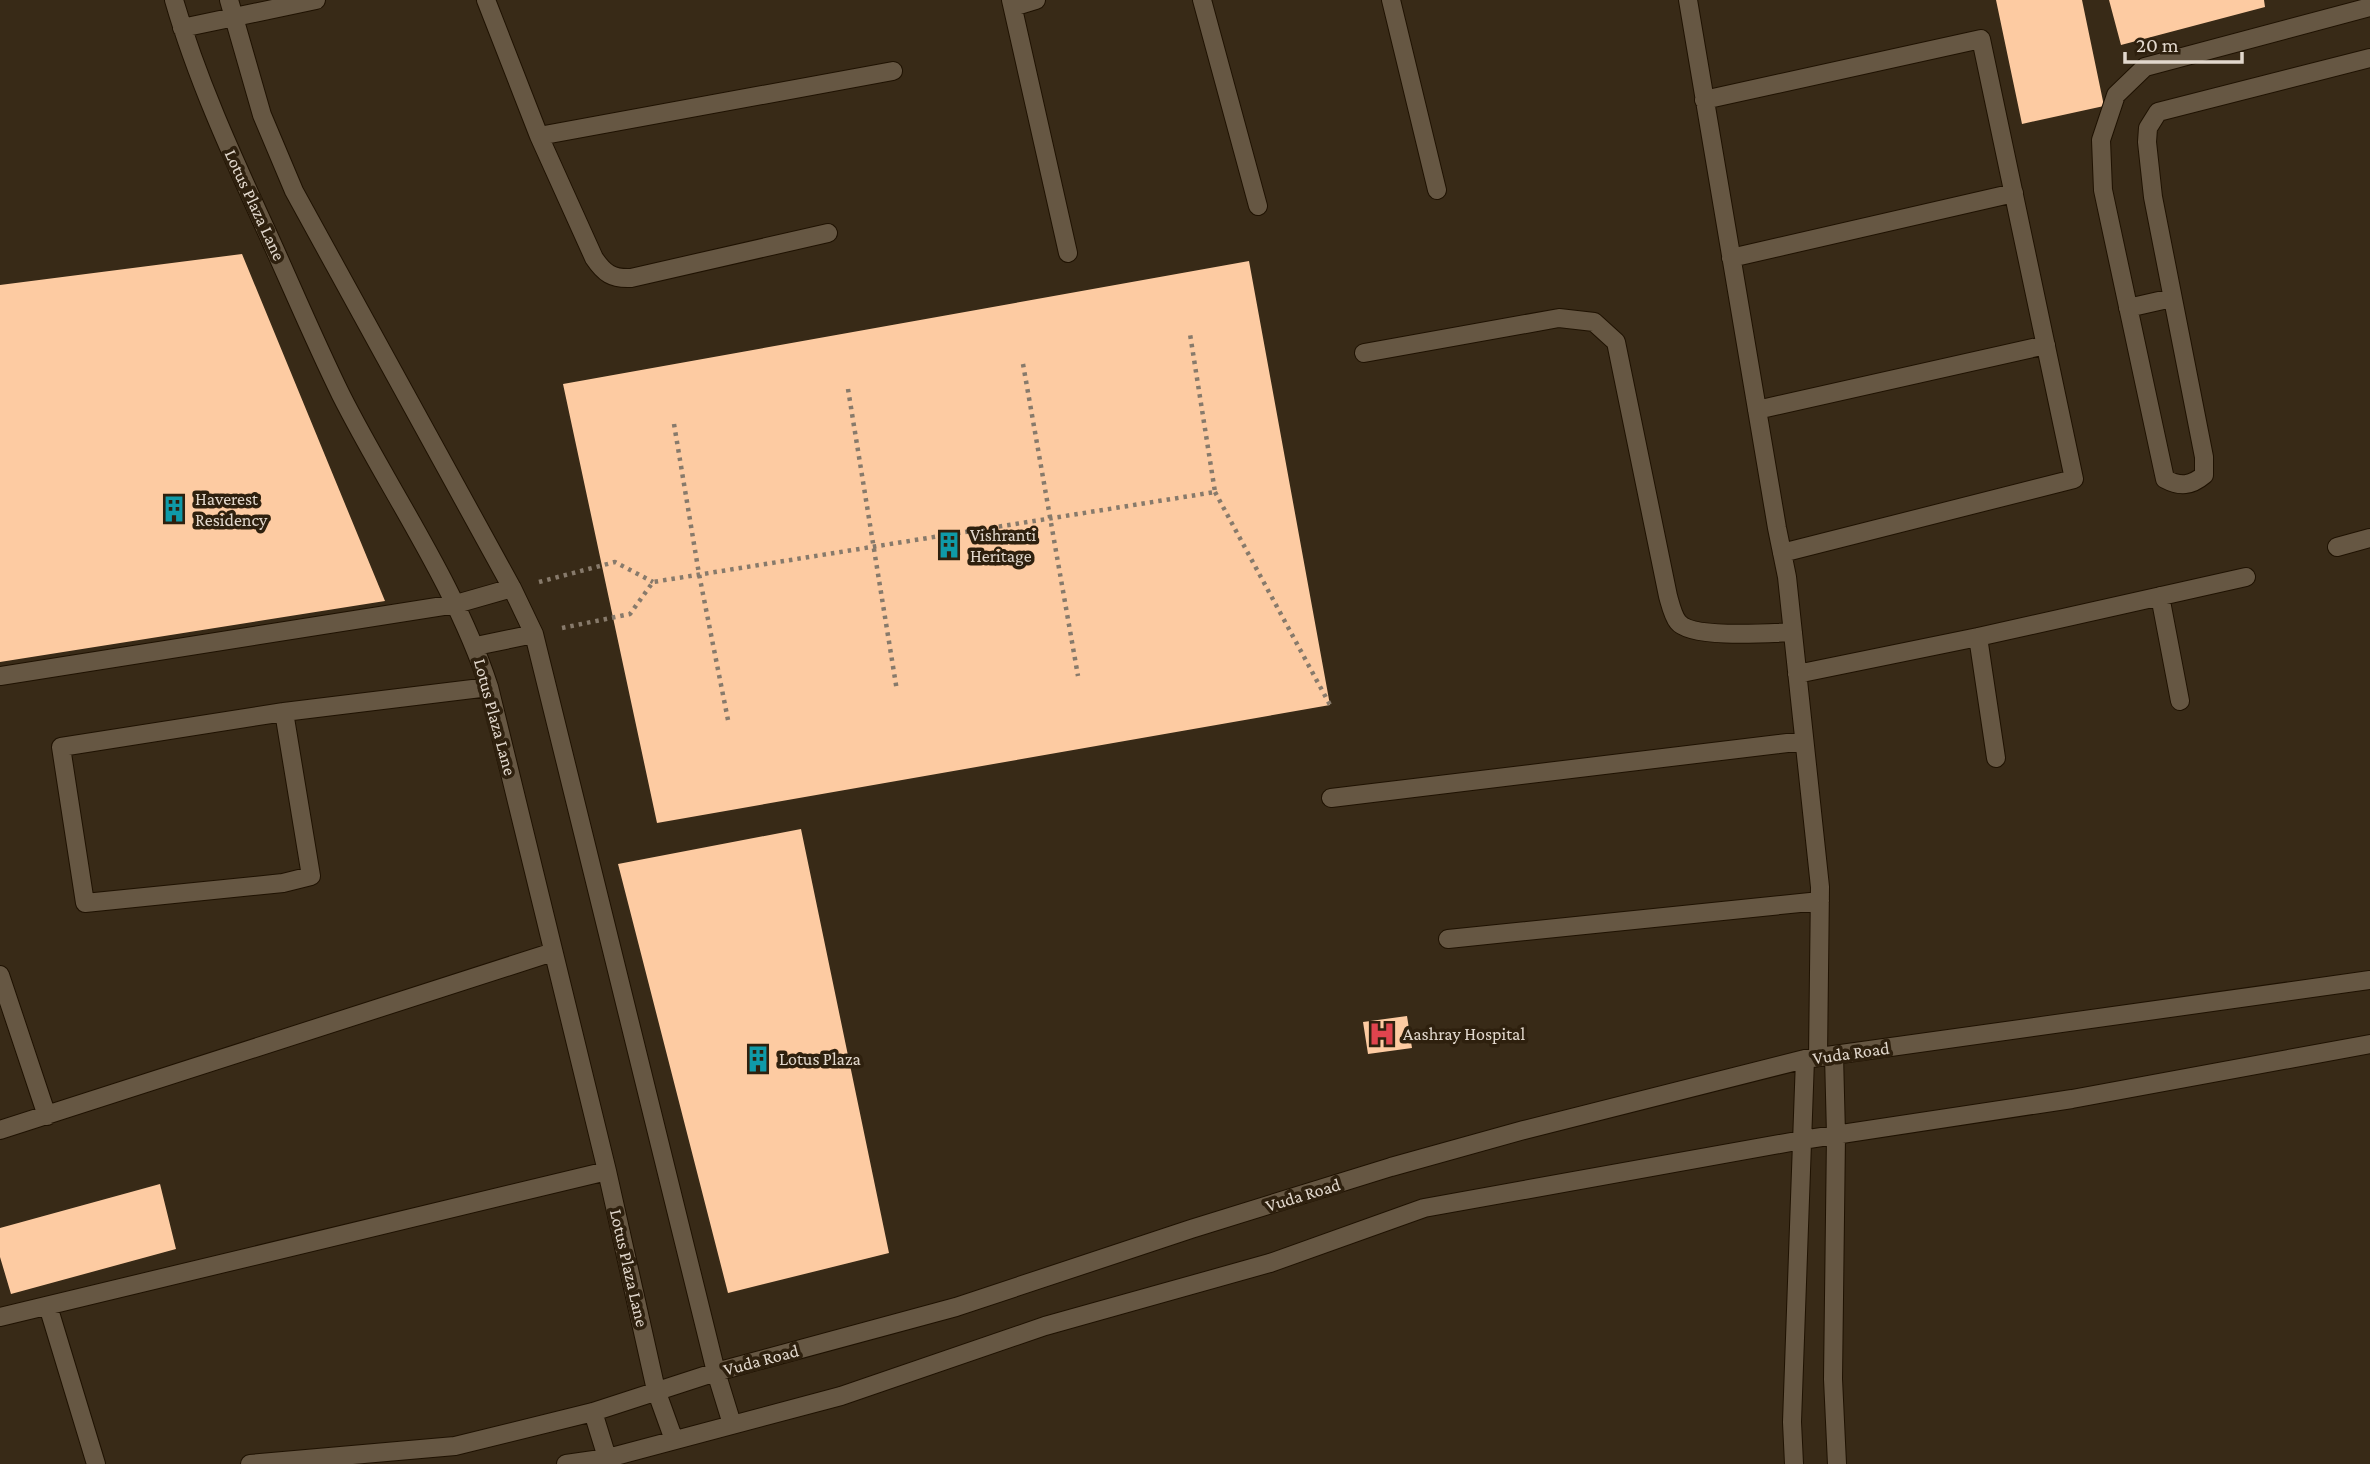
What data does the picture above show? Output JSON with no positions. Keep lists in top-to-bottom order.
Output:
{
  "streets": {
    "street": ["Lotus Plaza Lane", "Vuda Road"]
  },
  "crossings": [
    ["Lotus Plaza Lane", "Vuda Road"]
  ],
  "places": {
    "building": ["Haverest Residency", "Vishranti Heritage", "Lotus Plaza"],
    "hospital": ["Aashray Hospital"]
  },
  "scale_bar": "20 m"
}
